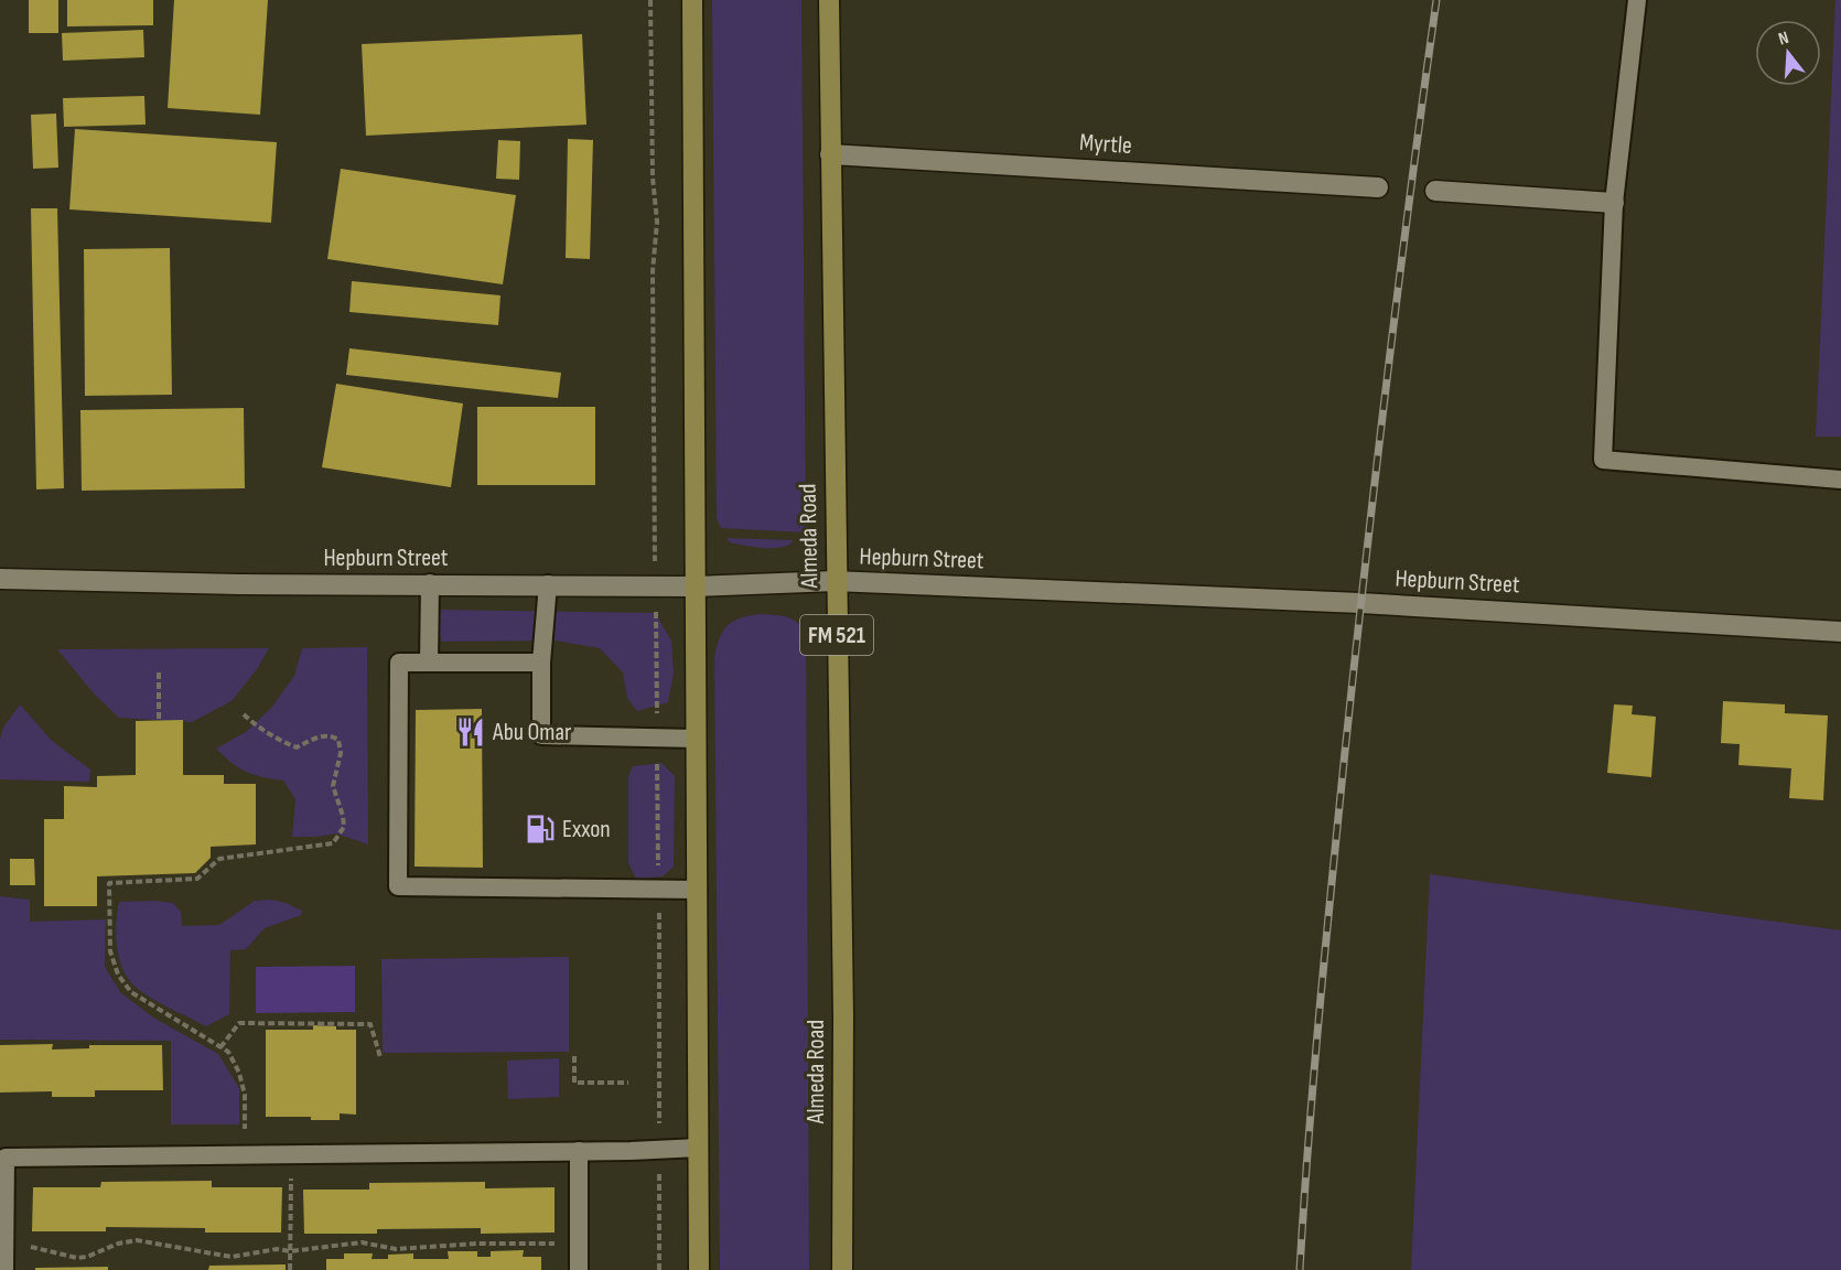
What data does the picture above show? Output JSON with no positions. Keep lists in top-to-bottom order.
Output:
{
  "streets": {
    "main road": ["Almeda Road", "FM 521"],
    "street": ["Myrtle", "Hepburn Street"]
  },
  "crossings": [
    ["Myrtle", "Almeda Road"],
    ["Almeda Road", "Hepburn Street"]
  ],
  "places": {
    "restaurant": ["Abu Omar"],
    "fuel station": ["Exxon"]
  },
  "north": "top"
}
